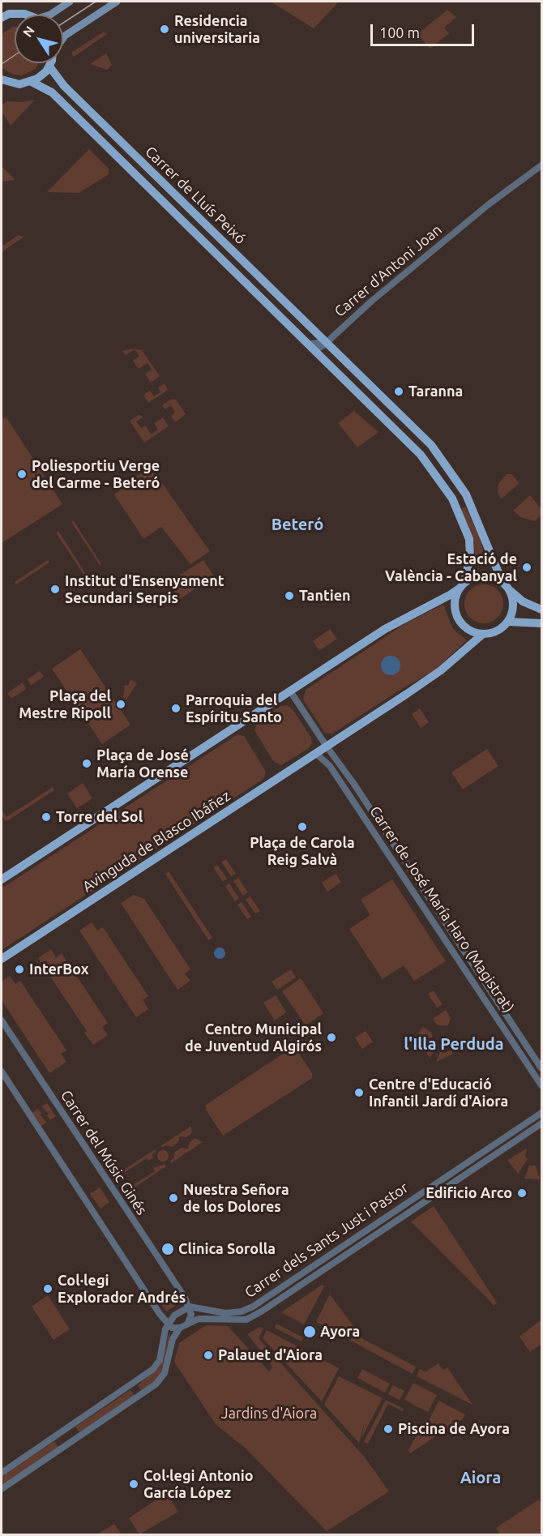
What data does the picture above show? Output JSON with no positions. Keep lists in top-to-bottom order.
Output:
{
  "streets": {
    "main road": ["Carrer de Lluís Peixó", "Avinguda de Blasco Ibáñez"],
    "street": [
      "Carrer d'Antoni Joan",
      "Carrer de José María Haro (Magistrat)",
      "Carrer del Músic Ginés",
      "Carrer dels Sants Just i Pastor"
    ]
  },
  "crossings": [
    ["Carrer de Lluís Peixó", "Carrer d'Antoni Joan"],
    ["Carrer de Lluís Peixó", "Avinguda de Blasco Ibáñez"],
    ["Avinguda de Blasco Ibáñez", "Carrer de José María Haro (Magistrat)"],
    ["Carrer del Músic Ginés", "Carrer dels Sants Just i Pastor"]
  ],
  "districts": ["Beteró", "l'Illa Perduda", "Aiora"],
  "parks": ["Jardins d'Aiora"],
  "places": [
    "Residencia universitaria",
    "Taranna",
    "Poliesportiu Verge del Carme - Beteró",
    "Estació de València - Cabanyal",
    "Institut d'Ensenyament Secundari Serpis",
    "Tantien",
    "Plaça del Mestre Ripoll",
    "Parroquia del Espíritu Santo",
    "Plaça de José María Orense",
    "Torre del Sol",
    "Plaça de Carola Reig Salvà",
    "InterBox",
    "Centro Municipal de Juventud Algirós",
    "Centre d'Educació Infantil Jardí d'Aiora",
    "Edificio Arco",
    "Nuestra Señora de los Dolores",
    "Clinica Sorolla",
    "Col·legi Explorador Andrés",
    "Ayora",
    "Palauet d'Aiora",
    "Piscina de Ayora",
    "Col·legi Antonio García López"
  ],
  "scale_bar": "100 m",
  "north": "top left"
}
